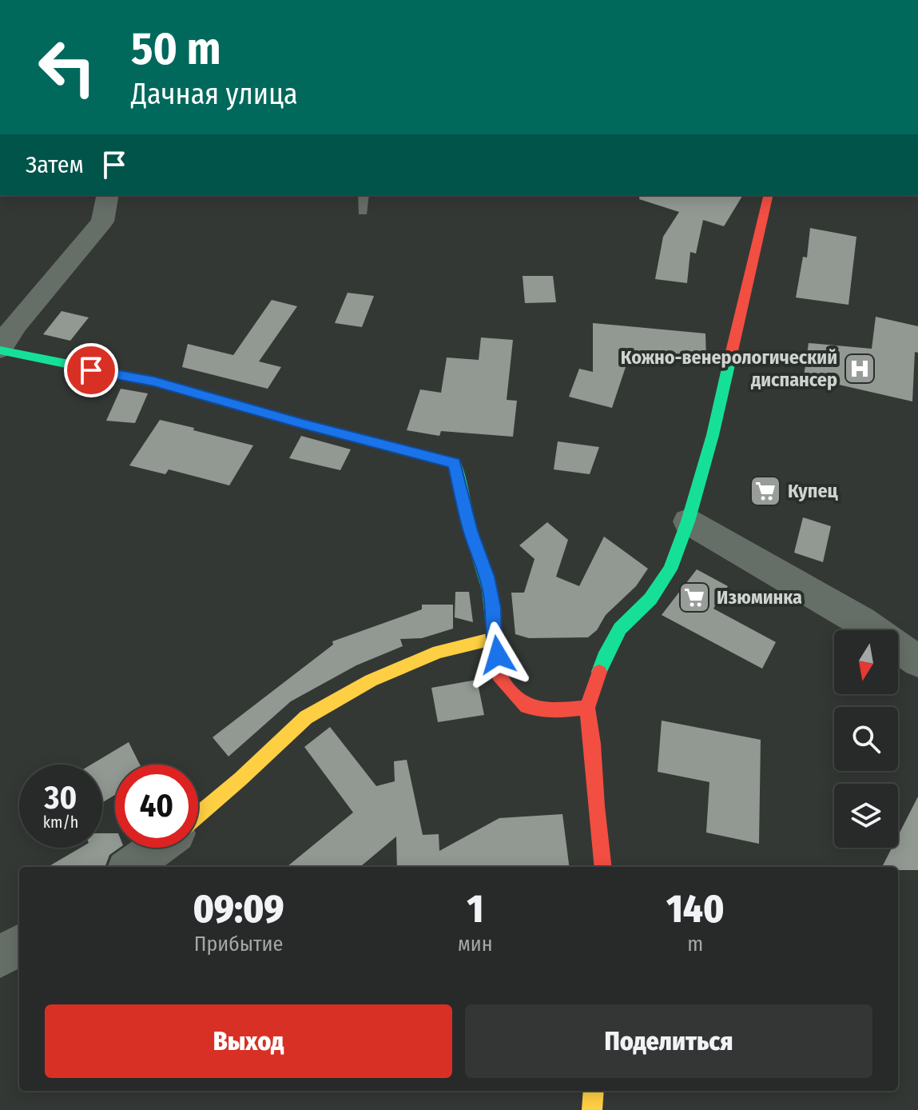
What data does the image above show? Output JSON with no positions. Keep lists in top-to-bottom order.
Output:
{
  "places": {
    "hospital": ["Кожно-венерологический диспансер"],
    "supermarket": ["Купец", "Изюминка"]
  },
  "north": "bottom",
  "page": {
    "turn": ["50 m", "Дачная улица"],
    "then": "Затем",
    "speed": "30 km/h",
    "limit": "40",
    "eta": [
      "09:09",
      "Прибытие",
      "1",
      "мин",
      "140",
      "m"
    ],
    "buttons": ["Выход", "Поделиться"]
  }
}
